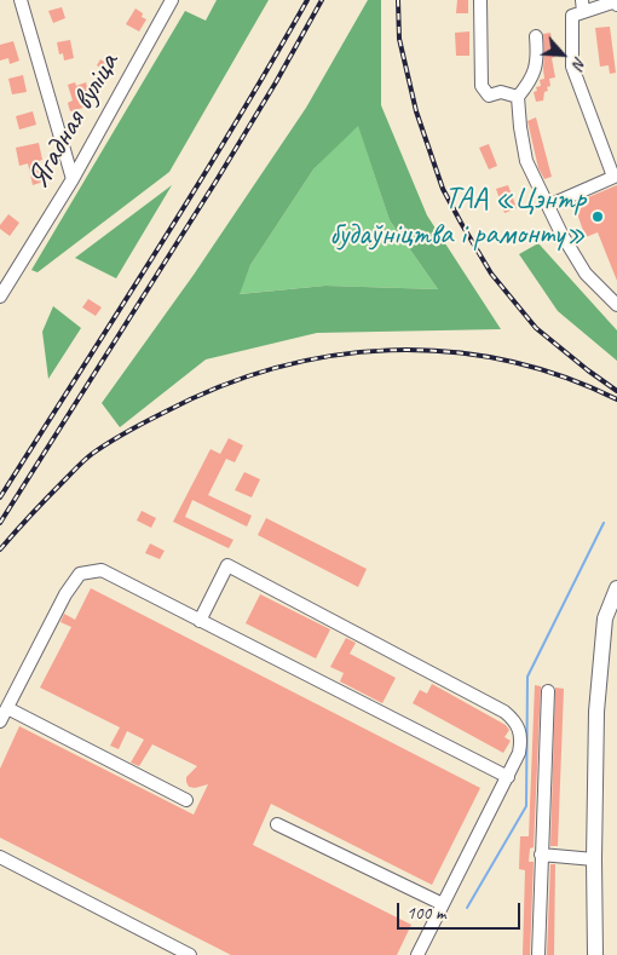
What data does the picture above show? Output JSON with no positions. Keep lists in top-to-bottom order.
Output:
{
  "streets": {
    "street": ["Ягадная вуліца"]
  },
  "places": ["ТАА «Цэнтр будаўніцтва і рамонту»"],
  "scale_bar": "100 m",
  "north": "bottom right"
}
